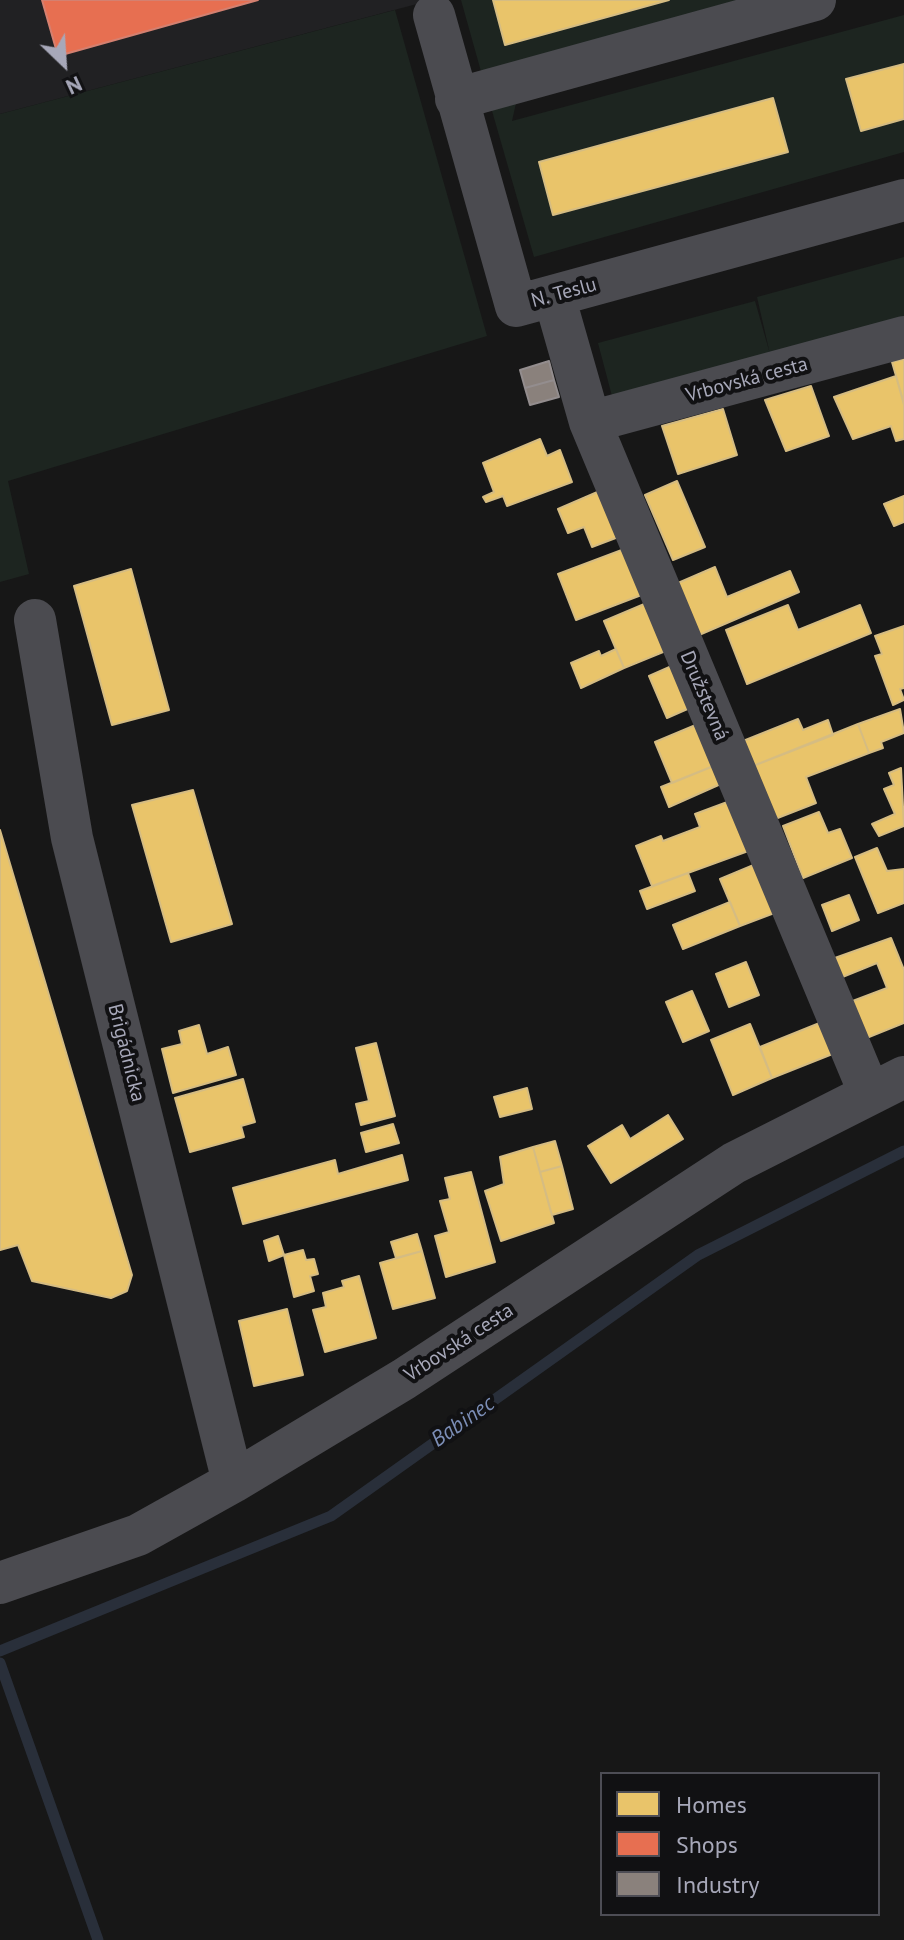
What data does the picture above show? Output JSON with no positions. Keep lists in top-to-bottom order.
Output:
{
  "streets": {
    "street": [
      "N. Teslu",
      "Vrbovská cesta",
      "Družstevná",
      "Brigádnicka"
    ]
  },
  "crossings": [
    ["N. Teslu", "Družstevná"],
    ["Vrbovská cesta", "Družstevná"],
    ["Vrbovská cesta", "Brigádnicka"]
  ],
  "water": ["Babinec"],
  "legend": ["Homes", "Shops", "Industry"],
  "north": "bottom right"
}
